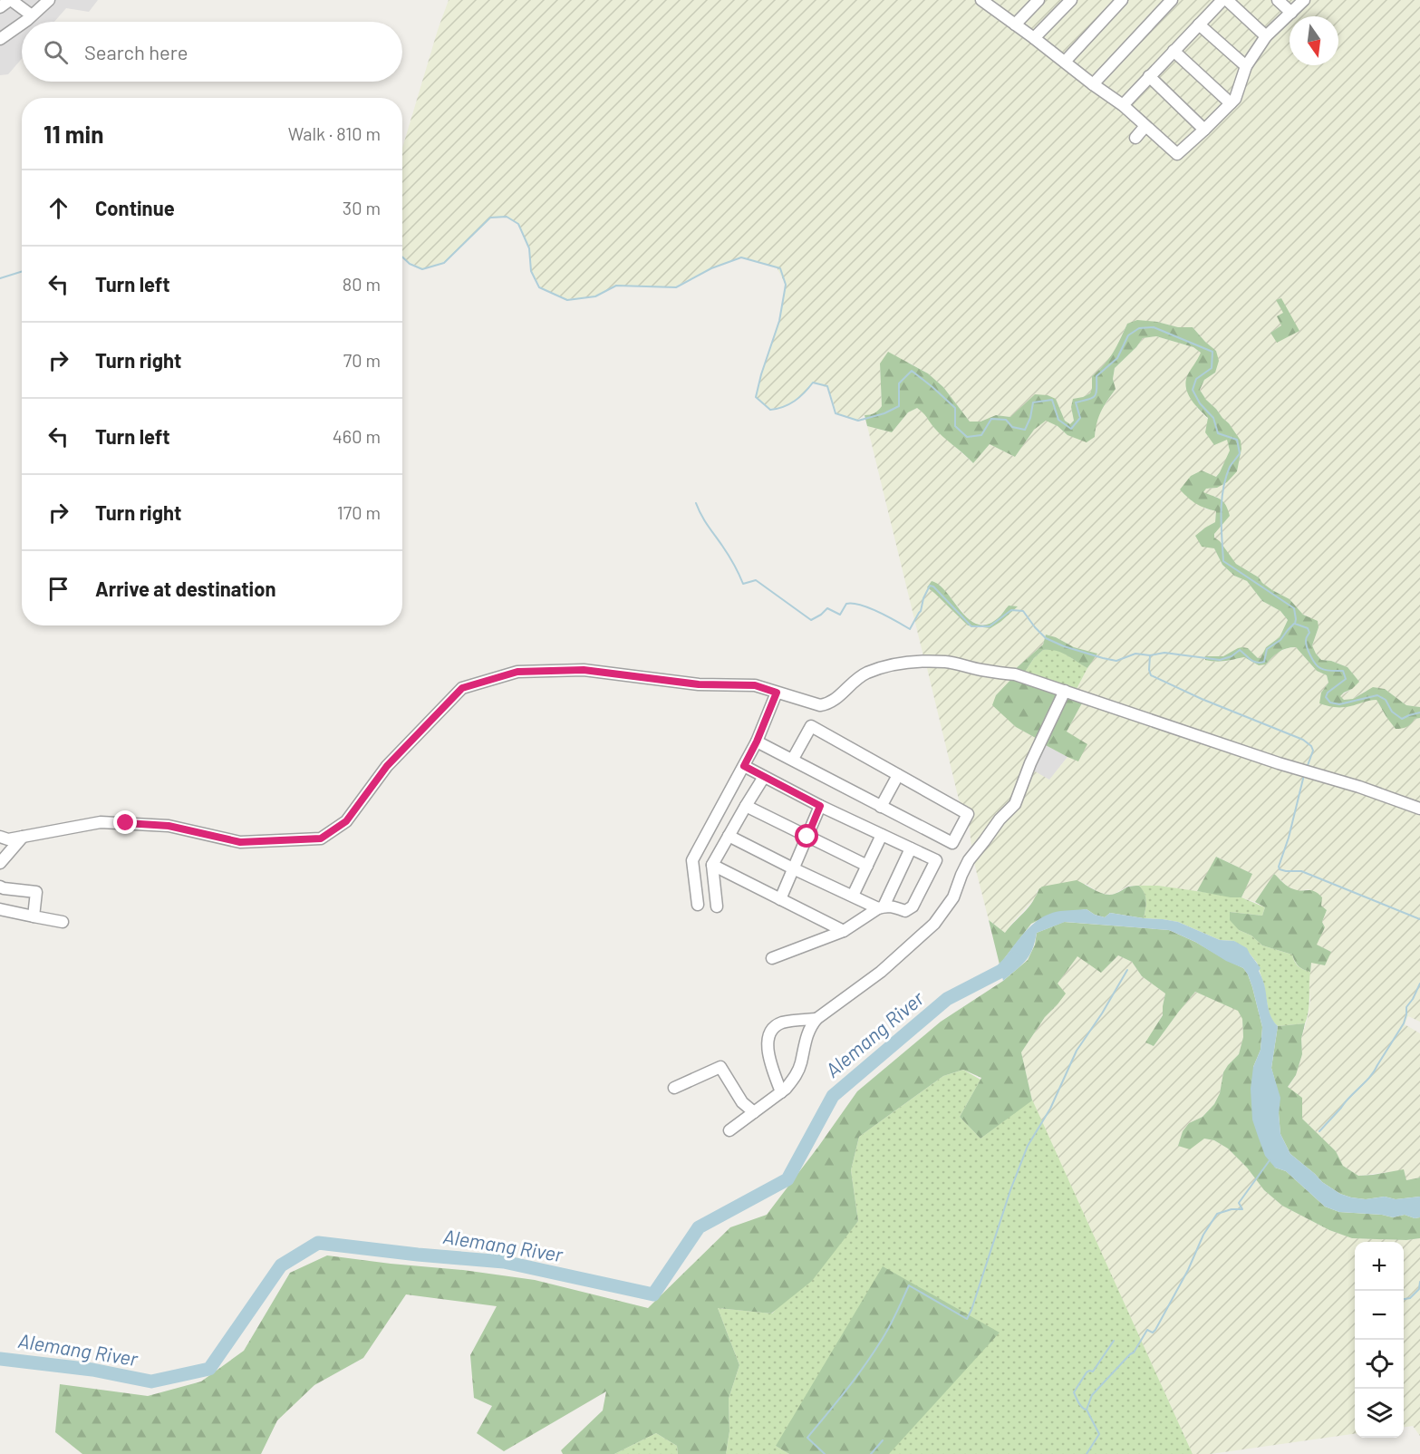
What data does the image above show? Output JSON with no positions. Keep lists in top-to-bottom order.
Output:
{
  "water": ["Alemang River"],
  "north": "bottom",
  "page": {
    "search": "Search here",
    "heading": ["11 min", "Walk · 810 m"],
    "list": [
      ["Continue", "30 m"],
      ["Turn left", "80 m"],
      ["Turn right", "70 m"],
      ["Turn left", "460 m"],
      ["Turn right", "170 m"],
      "Arrive at destination"
    ],
    "map_buttons": ["+", "−"]
  }
}
